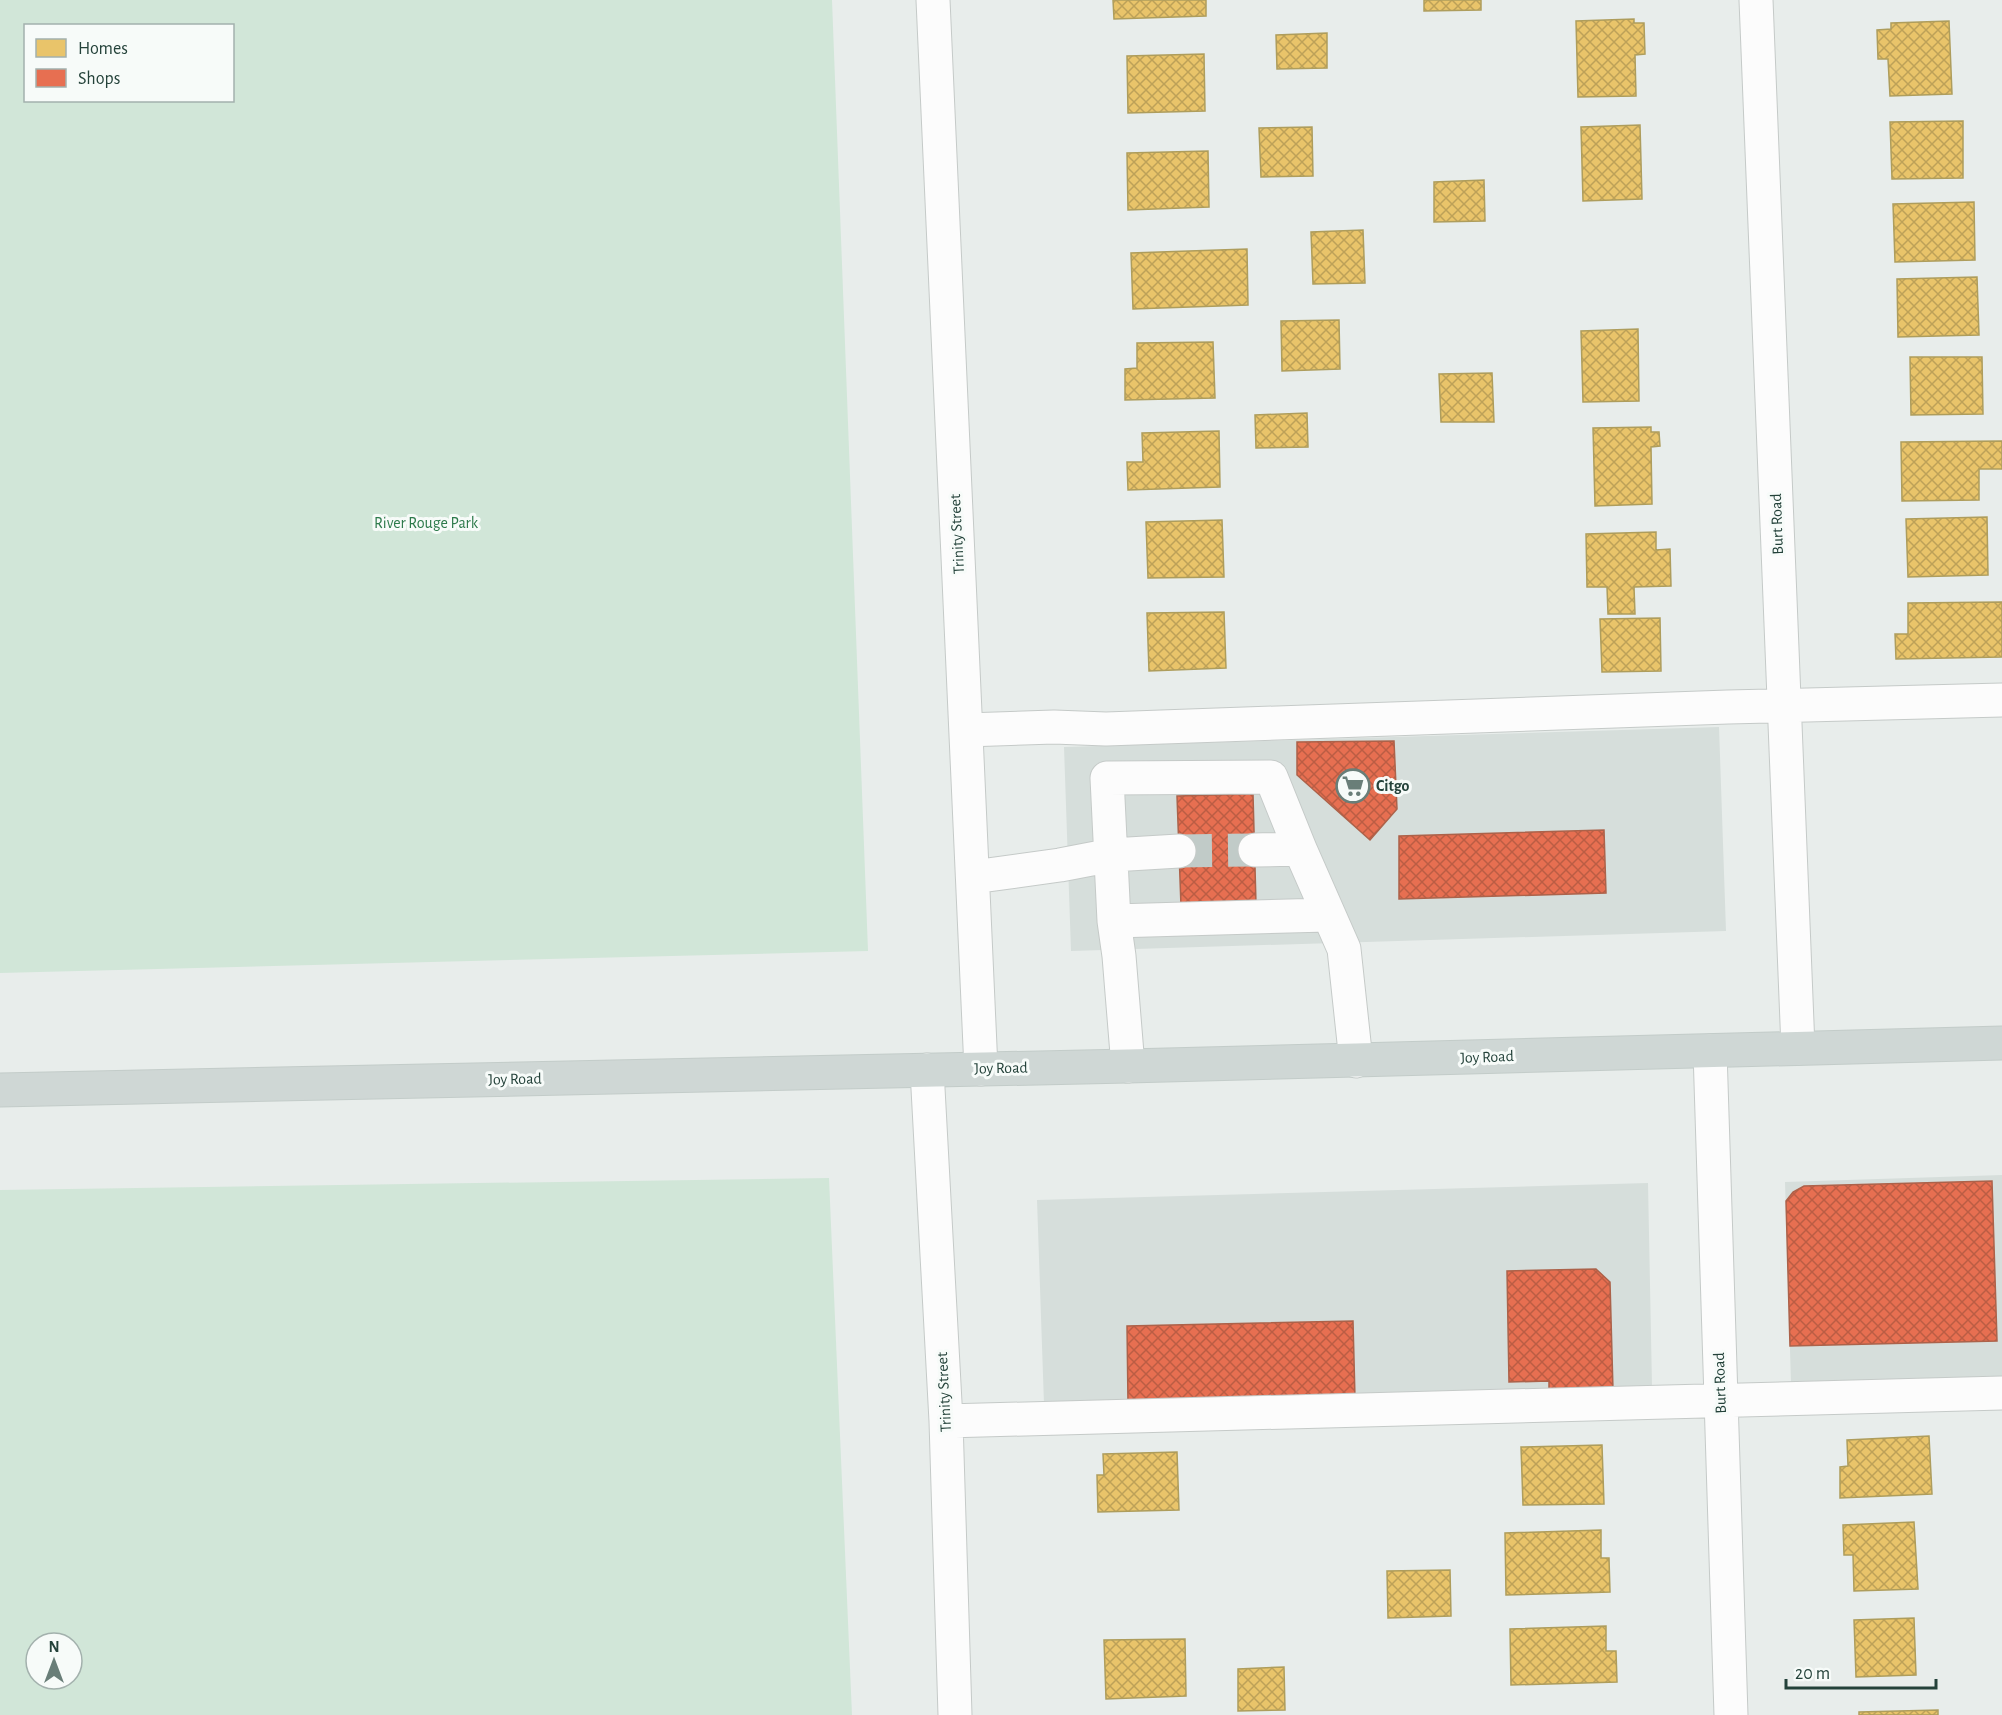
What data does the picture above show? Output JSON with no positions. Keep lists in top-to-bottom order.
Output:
{
  "streets": {
    "main road": ["Joy Road"],
    "street": ["Burt Road", "Trinity Street"]
  },
  "crossings": [
    ["Burt Road", "Joy Road"],
    ["Trinity Street", "Joy Road"]
  ],
  "parks": ["River Rouge Park"],
  "places": {
    "supermarket": ["Citgo"]
  },
  "legend": ["Homes", "Shops"],
  "scale_bar": "20 m",
  "north": "top"
}
